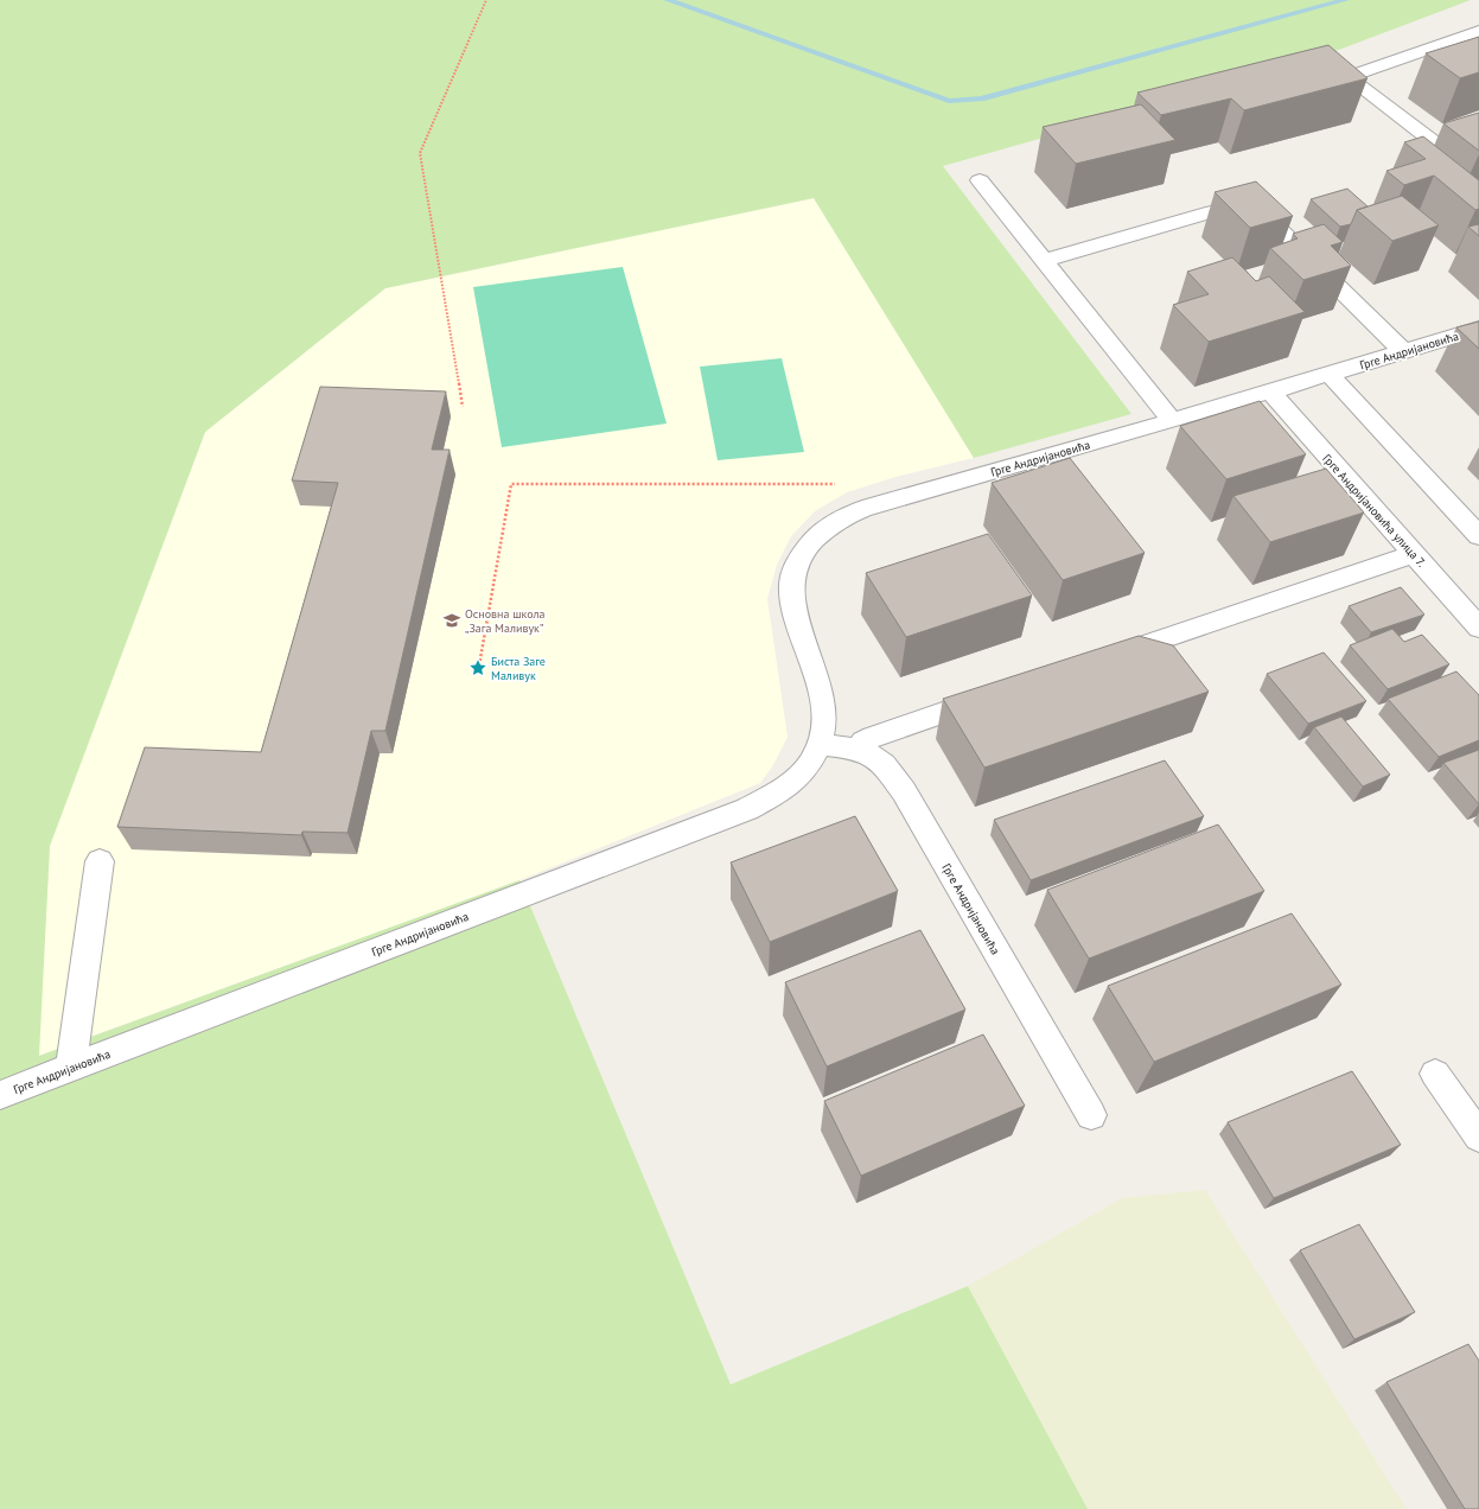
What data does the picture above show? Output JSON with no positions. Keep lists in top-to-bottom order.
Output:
{
  "streets": {
    "street": ["Грге Андријановића", "Грге Андријановића улица 7."]
  },
  "crossings": [
    ["Грге Андријановића", "Грге Андријановића улица 7."]
  ],
  "places": {
    "school or university": ["Основна школа „Зага Маливук”"],
    "place": ["Биста Заге Маливук"]
  }
}
